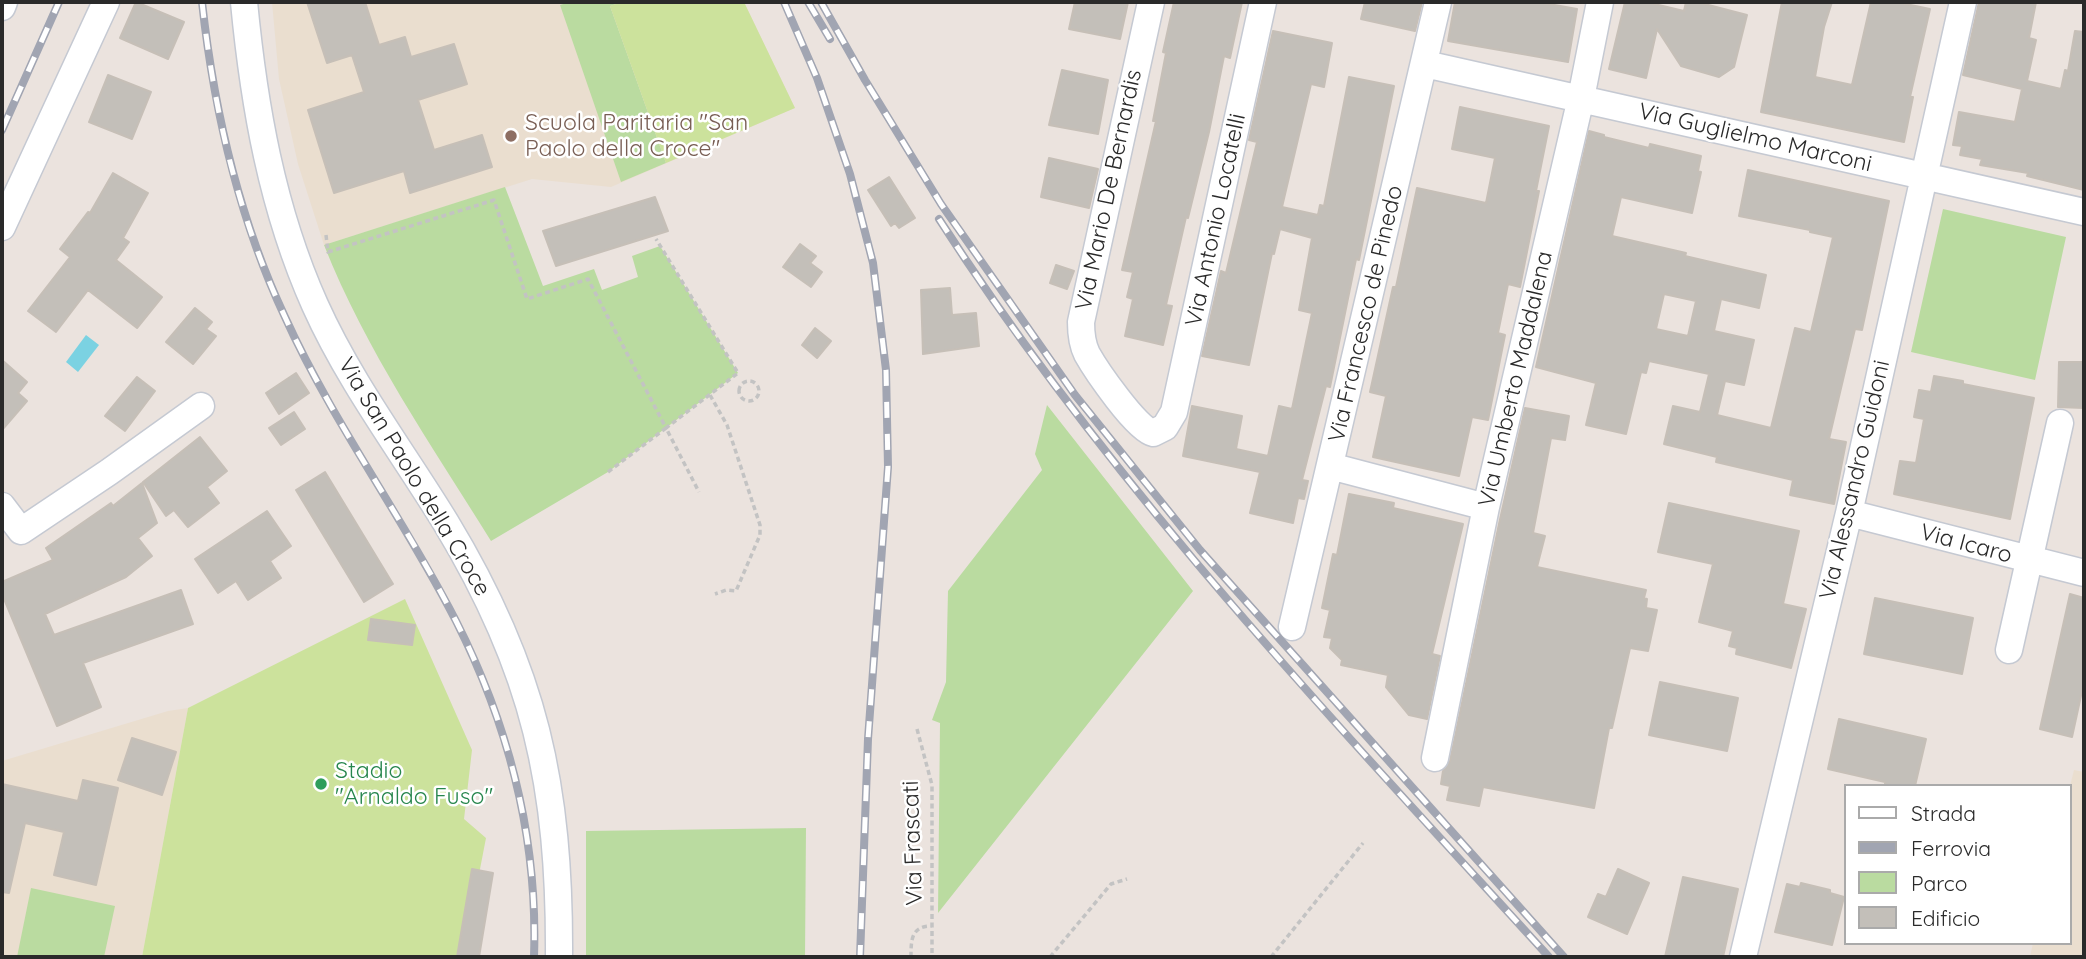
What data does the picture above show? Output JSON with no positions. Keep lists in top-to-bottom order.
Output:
{
  "streets": {
    "street": [
      "Via Guglielmo Marconi",
      "Via Mario De Bernardis",
      "Via Antonio Locatelli",
      "Via Francesco de Pinedo",
      "Via Umberto Maddalena",
      "Via San Paolo della Croce",
      "Via Alessandro Guidoni",
      "Via Icaro"
    ],
    "path": ["Via Frascati"]
  },
  "crossings": [
    ["Via Guglielmo Marconi", "Via Francesco de Pinedo"],
    ["Via Guglielmo Marconi", "Via Umberto Maddalena"],
    ["Via Guglielmo Marconi", "Via Alessandro Guidoni"],
    ["Via Mario De Bernardis", "Via Antonio Locatelli"],
    ["Via Alessandro Guidoni", "Via Icaro"]
  ],
  "places": ["Scuola Paritaria \"San Paolo della Croce\"", "Stadio \"Arnaldo Fuso\""],
  "legend": [
    "Strada",
    "Ferrovia",
    "Parco",
    "Edificio"
  ]
}
